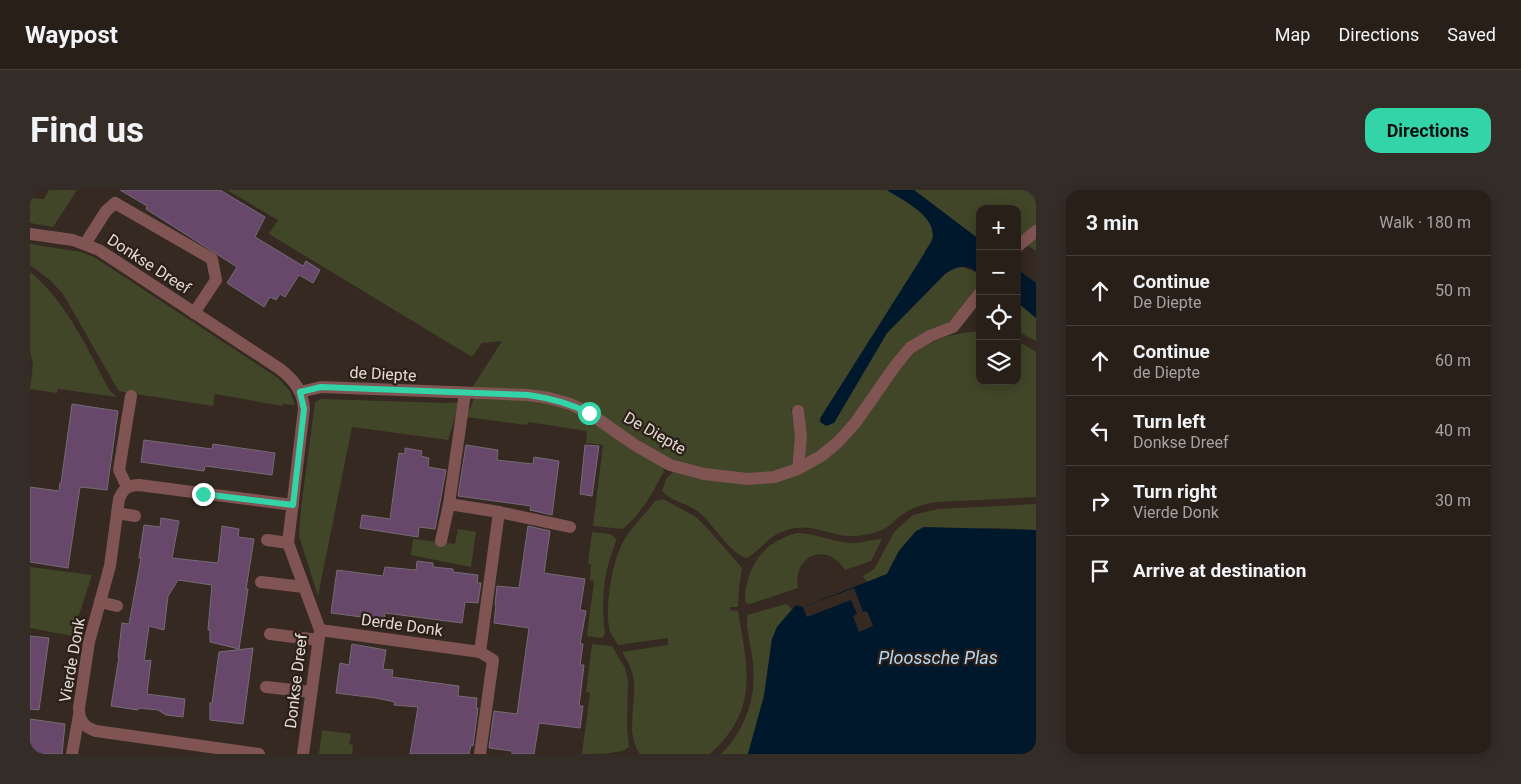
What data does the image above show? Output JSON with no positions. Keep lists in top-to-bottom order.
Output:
{
  "streets": {
    "street": [
      "Donkse Dreef",
      "de Diepte",
      "De Diepte",
      "Derde Donk",
      "Vierde Donk"
    ]
  },
  "crossings": [
    ["Donkse Dreef", "de Diepte"],
    ["Donkse Dreef", "Derde Donk"],
    ["de Diepte", "De Diepte"]
  ],
  "water": ["Ploossche Plas"],
  "page": {
    "header": "Waypost",
    "nav": ["Map", "Directions", "Saved"],
    "buttons": "Directions",
    "title": "Find us",
    "heading": ["3 min", "Walk · 180 m"],
    "map_buttons": ["+", "−"],
    "list": [
      ["Continue", "De Diepte", "50 m"],
      ["Continue", "de Diepte", "60 m"],
      ["Turn left", "Donkse Dreef", "40 m"],
      ["Turn right", "Vierde Donk", "30 m"],
      "Arrive at destination"
    ]
  }
}
